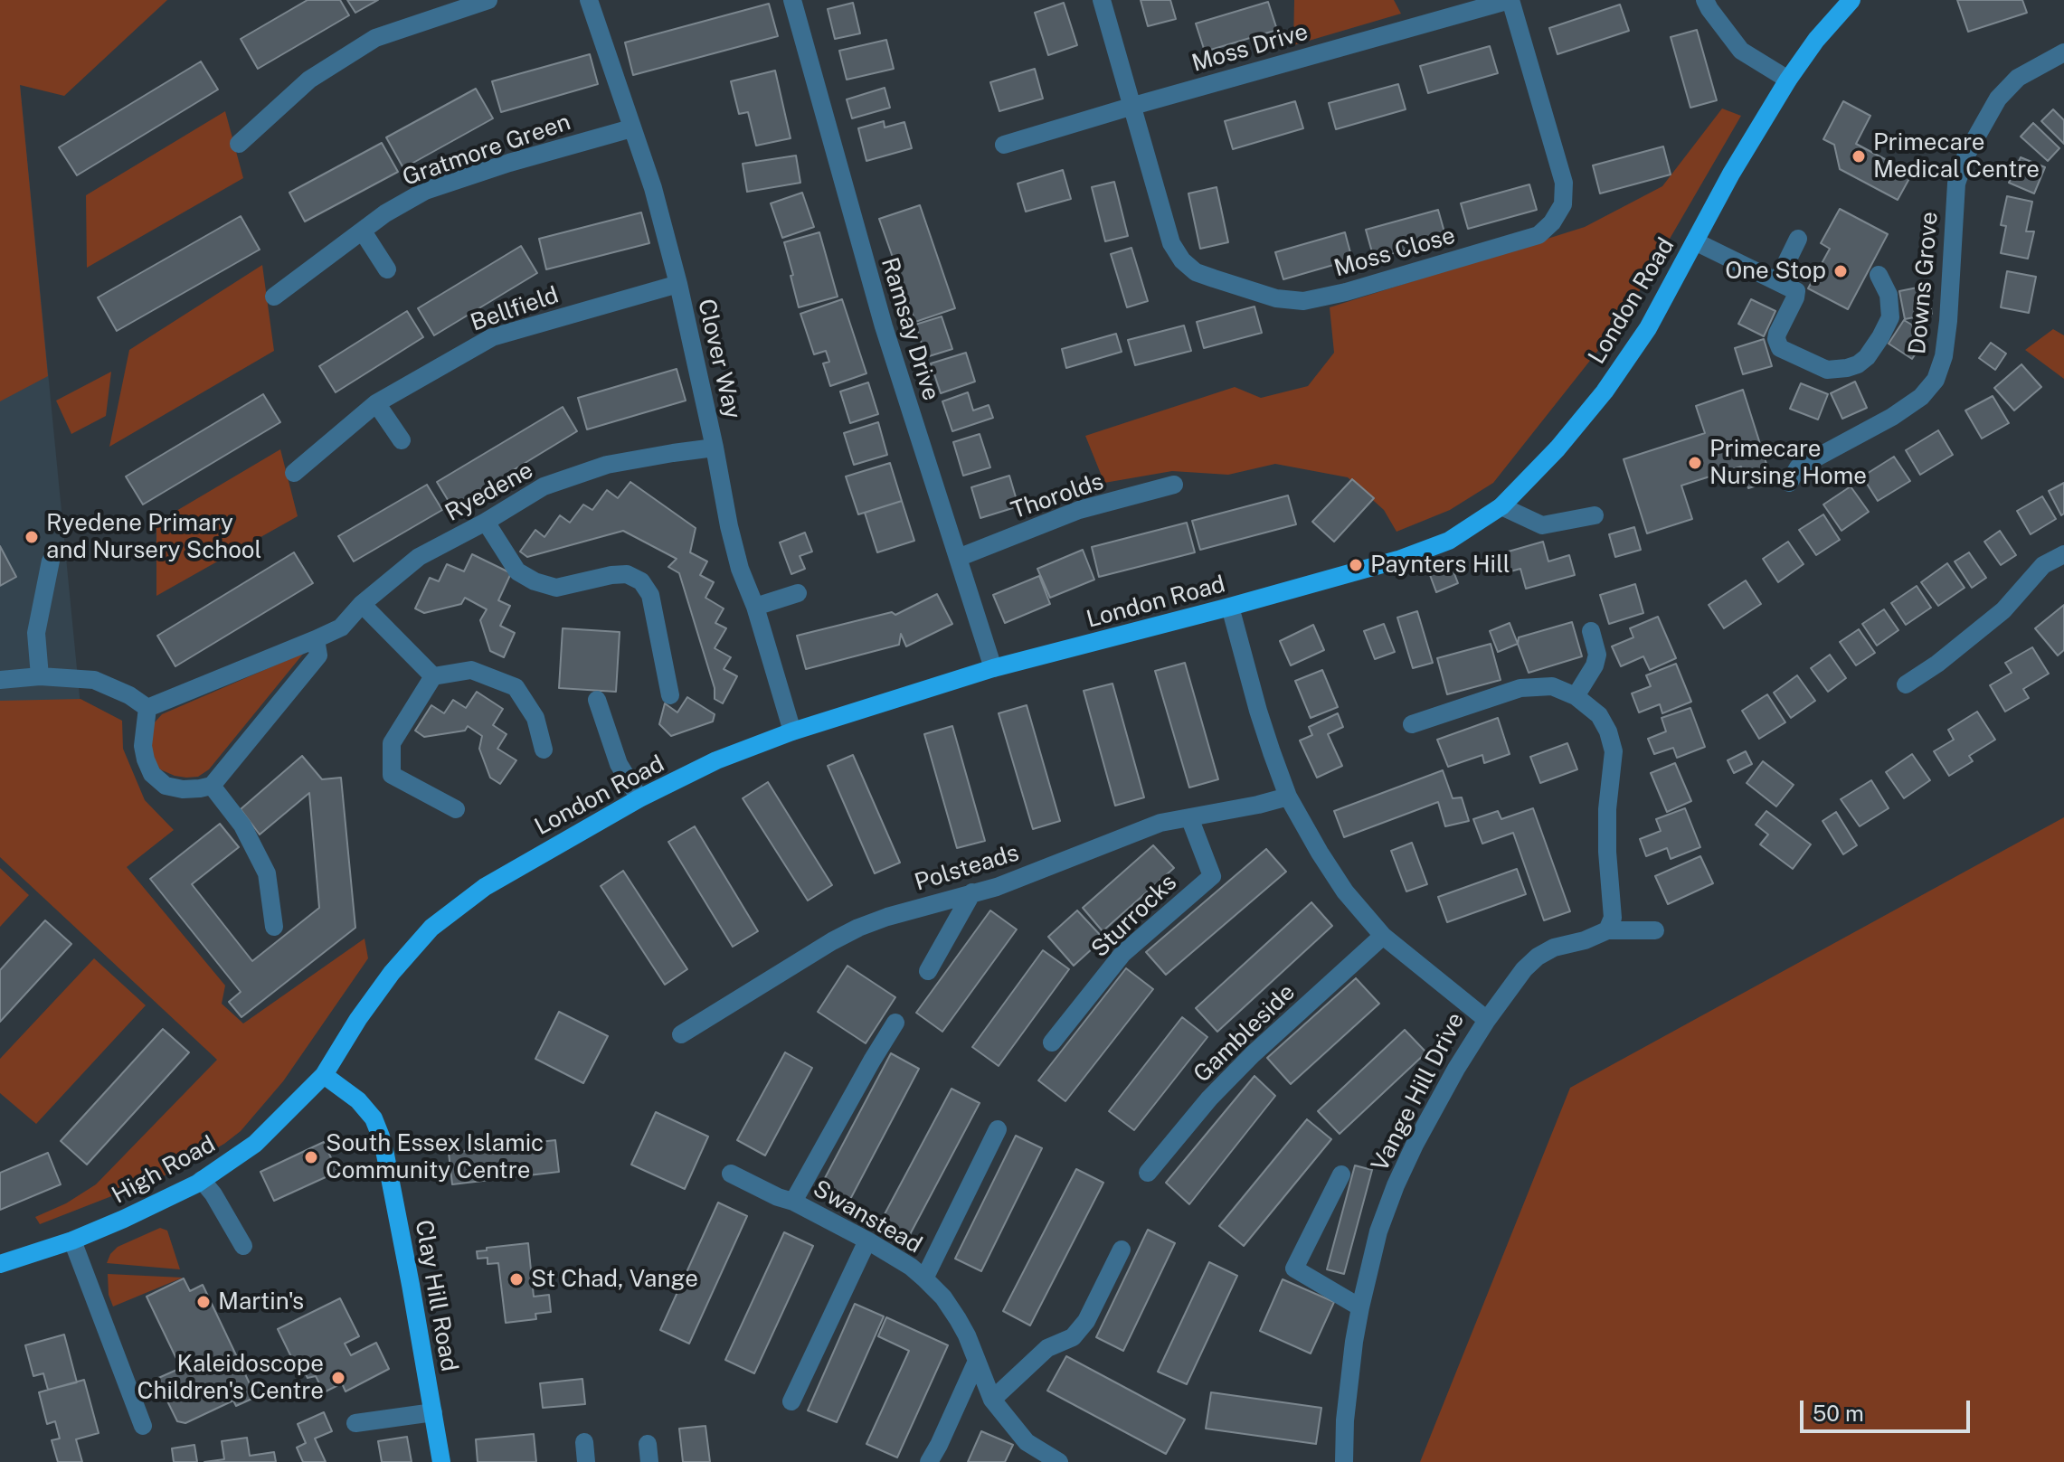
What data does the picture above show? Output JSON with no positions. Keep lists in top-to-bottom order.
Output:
{
  "streets": {
    "main road": ["London Road", "High Road", "Clay Hill Road"],
    "street": [
      "Moss Drive",
      "Gratmore Green",
      "Moss Close",
      "Downs Grove",
      "Bellfield",
      "Ramsay Drive",
      "Clover Way",
      "Ryedene",
      "Thorolds",
      "Polsteads",
      "Sturrocks",
      "Gambleside",
      "Vange Hill Drive",
      "Swanstead"
    ]
  },
  "crossings": [
    ["Moss Drive", "Moss Close"],
    ["Gratmore Green", "Clover Way"],
    ["London Road", "Ramsay Drive"],
    ["London Road", "Clover Way"],
    ["London Road", "Vange Hill Drive"],
    ["London Road", "High Road"],
    ["London Road", "Clay Hill Road"],
    ["Bellfield", "Clover Way"],
    ["Ramsay Drive", "Thorolds"],
    ["Clover Way", "Ryedene"],
    ["Polsteads", "Sturrocks"],
    ["Polsteads", "Vange Hill Drive"],
    ["Gambleside", "Vange Hill Drive"],
    ["High Road", "Clay Hill Road"]
  ],
  "places": [
    "Primecare Medical Centre",
    "One Stop",
    "Primecare Nursing Home",
    "Ryedene Primary and Nursery School",
    "Paynters Hill",
    "South Essex Islamic Community Centre",
    "St Chad, Vange",
    "Martin's",
    "Kaleidoscope Children's Centre"
  ],
  "scale_bar": "50 m"
}
